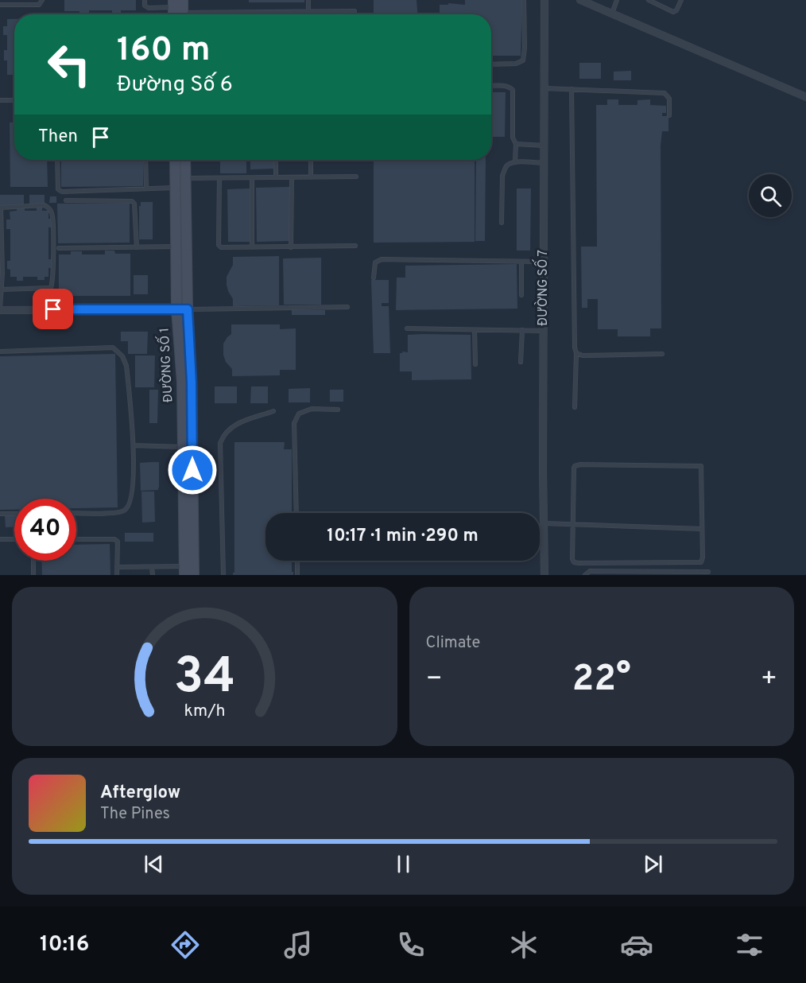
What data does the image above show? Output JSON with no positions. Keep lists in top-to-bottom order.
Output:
{
  "streets": {
    "street": ["ĐƯỜNG SỐ 7", "ĐƯỜNG SỐ 1"]
  },
  "page": {
    "turn": ["160 m", "Đường Số 6"],
    "then": "Then",
    "limit": "40",
    "trip": "10:17 · 1 min · 290 m",
    "tile": "Climate",
    "heat": ["−", "22°", "+"],
    "song": ["Afterglow", "The Pines"],
    "tabs": "10:16",
    "gauge": ["34", "km/h"]
  }
}
